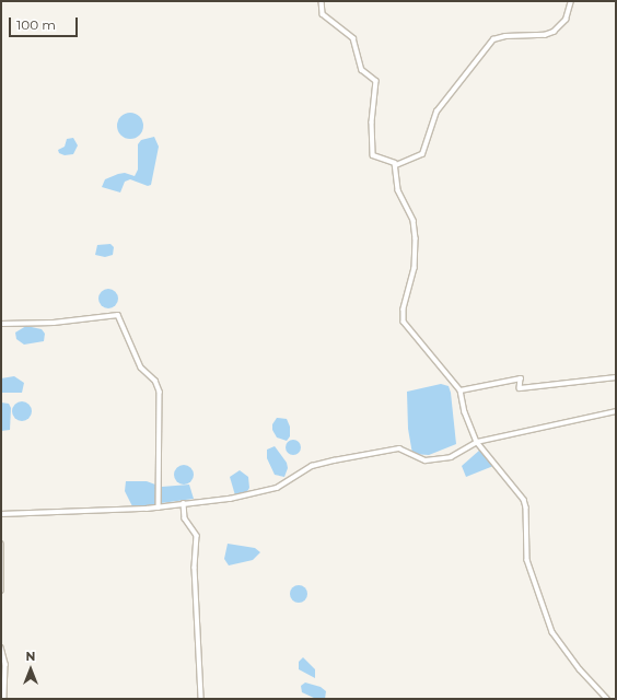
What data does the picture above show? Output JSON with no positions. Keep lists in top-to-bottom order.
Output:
{
  "scale_bar": "100 m",
  "north": "top"
}
